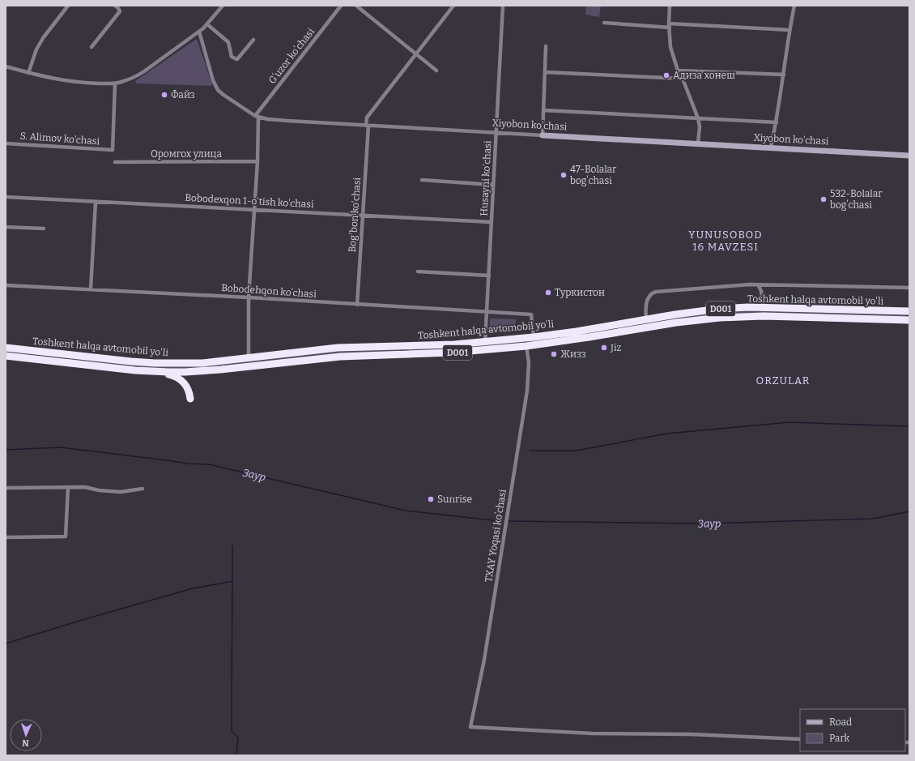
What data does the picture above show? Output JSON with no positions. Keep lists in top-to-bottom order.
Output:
{
  "streets": {
    "highway": ["Toshkent halqa avtomobil yo'li", "D001"],
    "street": [
      "Gʻuzor koʻchasi",
      "Xiyobon ko'chasi",
      "S. Alimov ko'chasi",
      "Оромгох улица",
      "Husayni ko'chasi",
      "Bobodexqon 1-o'tish ko'chasi",
      "Bog'bon ko'chasi",
      "Bobodehqon koʻchasi",
      "TXAY Yoqasi koʻchasi"
    ]
  },
  "crossings": [
    ["Gʻuzor koʻchasi", "Xiyobon ko'chasi"],
    ["Xiyobon ko'chasi", "Husayni ko'chasi"],
    ["Xiyobon ko'chasi", "Bog'bon ko'chasi"],
    ["Husayni ko'chasi", "Bobodexqon 1-o'tish ko'chasi"],
    ["Husayni ko'chasi", "Bobodehqon koʻchasi"],
    ["Husayni ko'chasi", "Toshkent halqa avtomobil yo'li"],
    ["Bobodexqon 1-o'tish ko'chasi", "Bog'bon ko'chasi"],
    ["Bog'bon ko'chasi", "Bobodehqon koʻchasi"],
    ["Bobodehqon koʻchasi", "Toshkent halqa avtomobil yo'li"],
    ["Toshkent halqa avtomobil yo'li", "TXAY Yoqasi koʻchasi"]
  ],
  "districts": ["YUNUSOBOD 16 MAVZESI", "ORZULAR"],
  "water": ["Заур"],
  "places": [
    "Адиза хонеш",
    "Файз",
    "47-Bolalar bogʻchasi",
    "532-Bolalar bogʻchasi",
    "Туркистон",
    "Jiz",
    "Жизз",
    "Sunrise"
  ],
  "legend": ["Road", "Park"],
  "north": "bottom"
}
